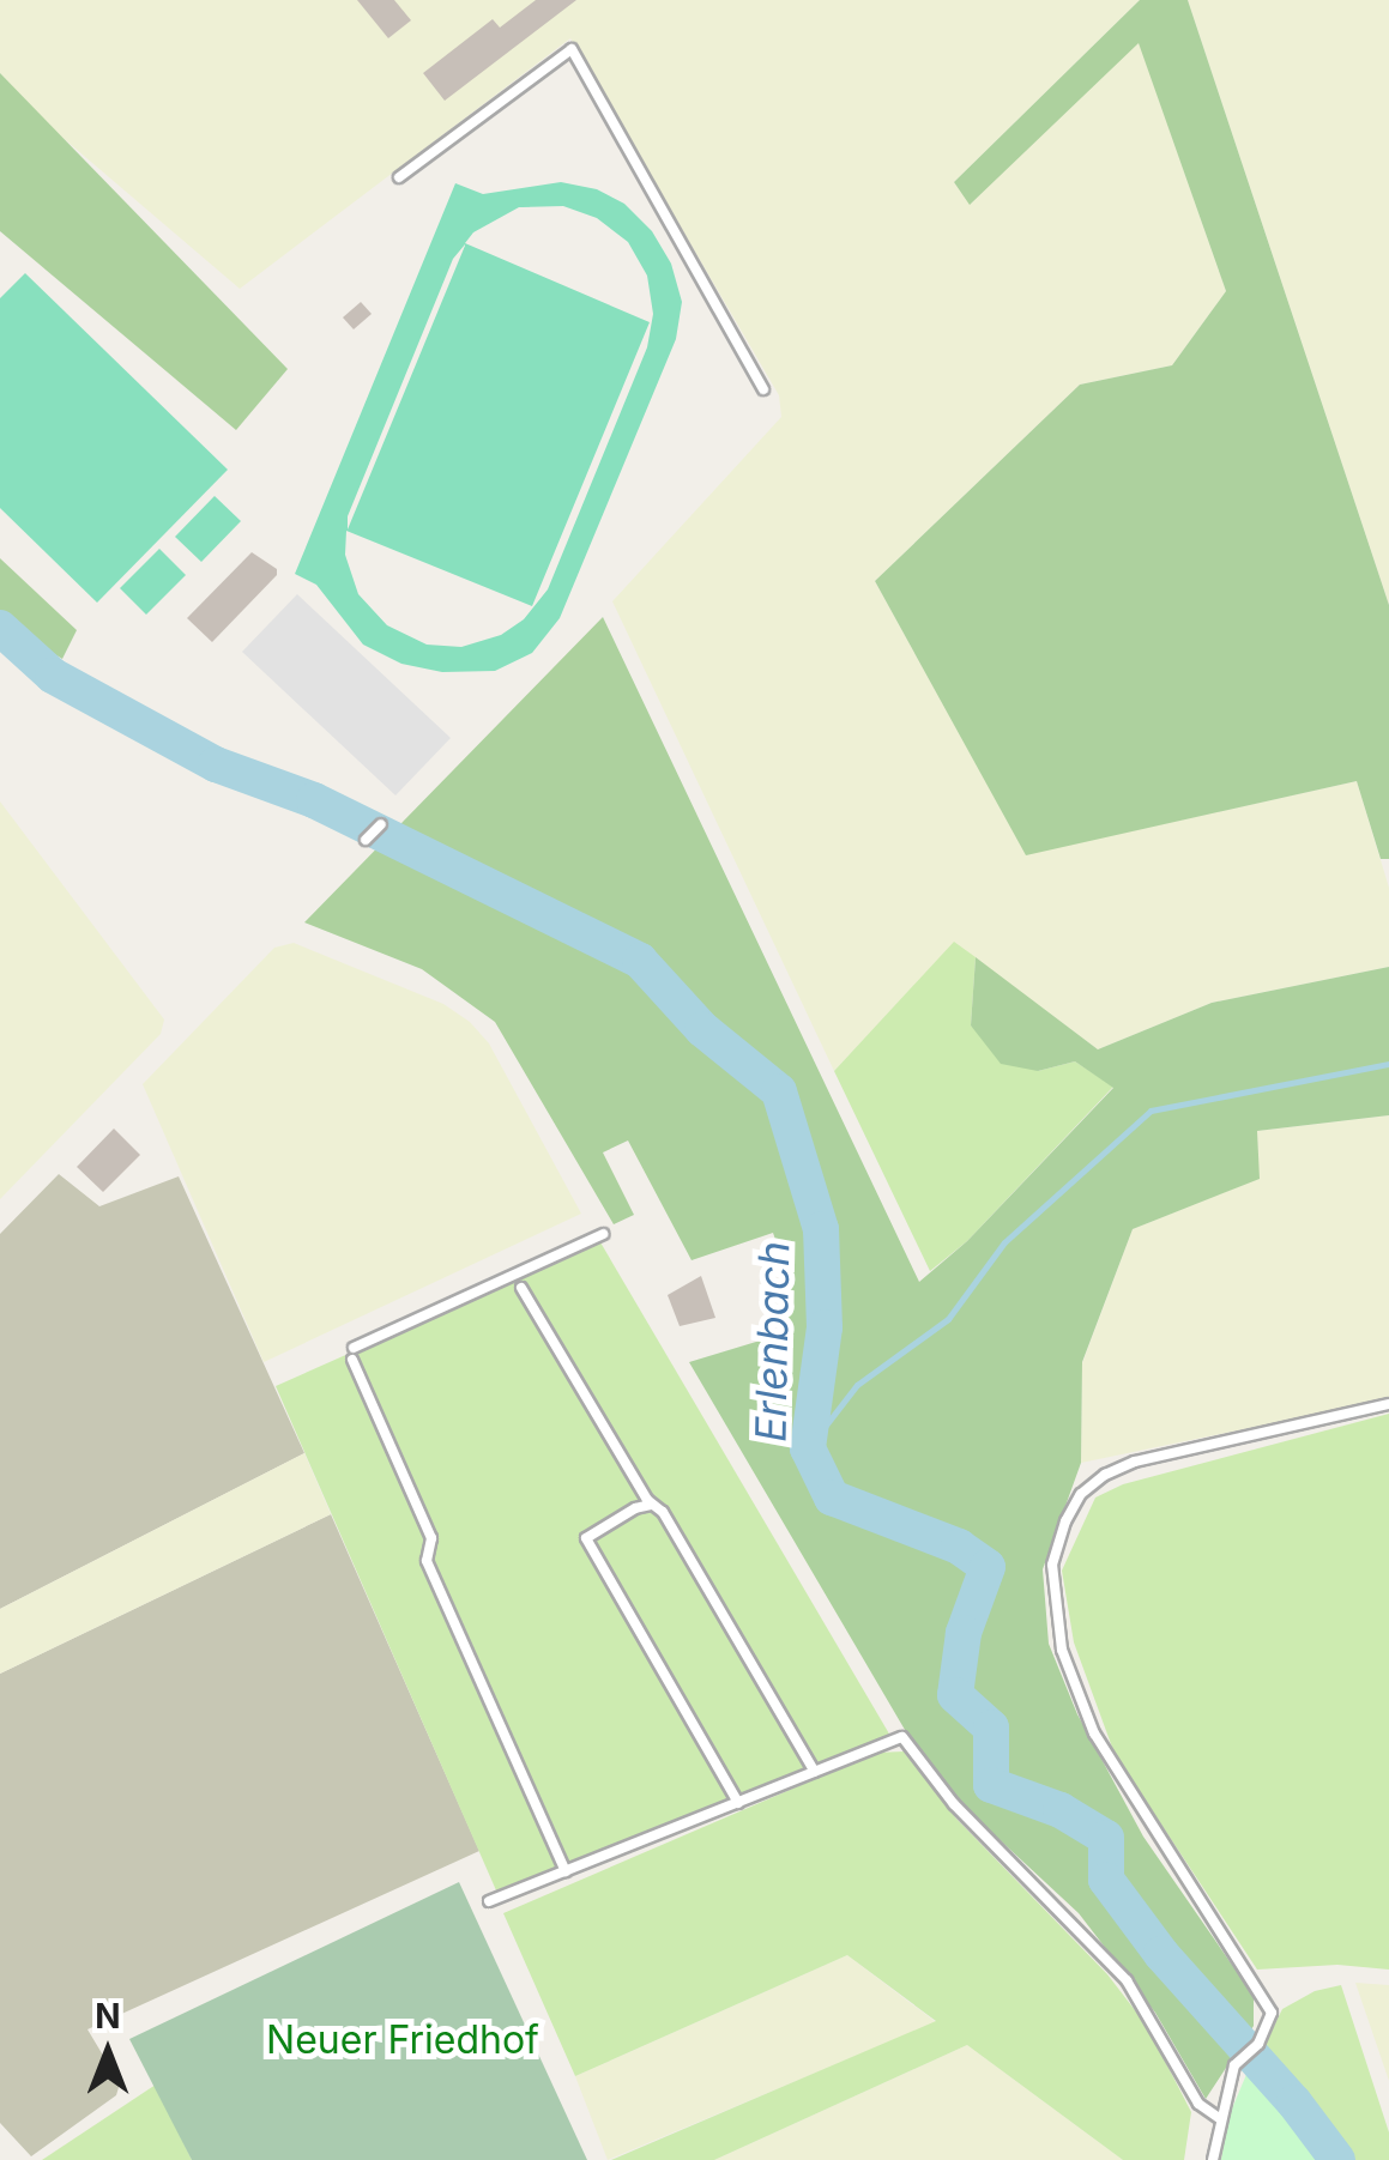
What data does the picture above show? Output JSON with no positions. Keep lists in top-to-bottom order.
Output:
{
  "water": ["Erlenbach"],
  "parks": ["Neuer Friedhof"],
  "north": "top"
}
